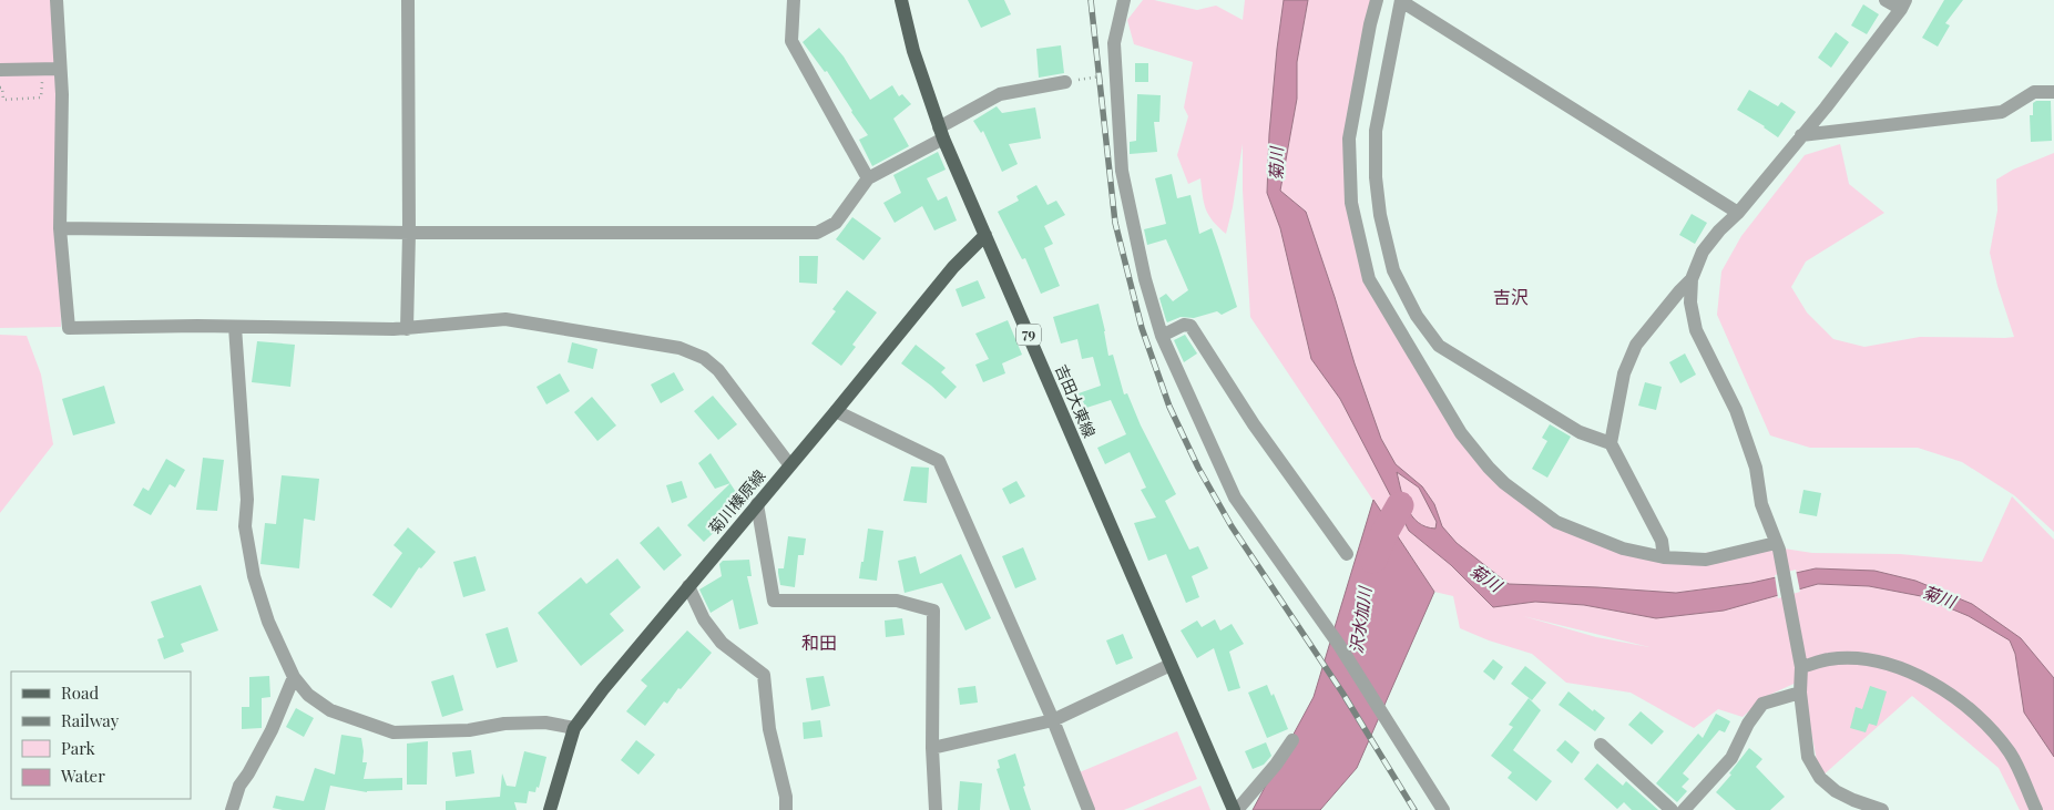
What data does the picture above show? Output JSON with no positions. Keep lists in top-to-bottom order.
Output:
{
  "streets": {
    "main road": ["79", "吉田大東線", "菊川榛原線"]
  },
  "crossings": [
    ["吉田大東線", "菊川榛原線"]
  ],
  "districts": ["吉沢", "和田"],
  "water": ["菊川", "沢水加川"],
  "legend": [
    "Road",
    "Railway",
    "Park",
    "Water"
  ]
}
